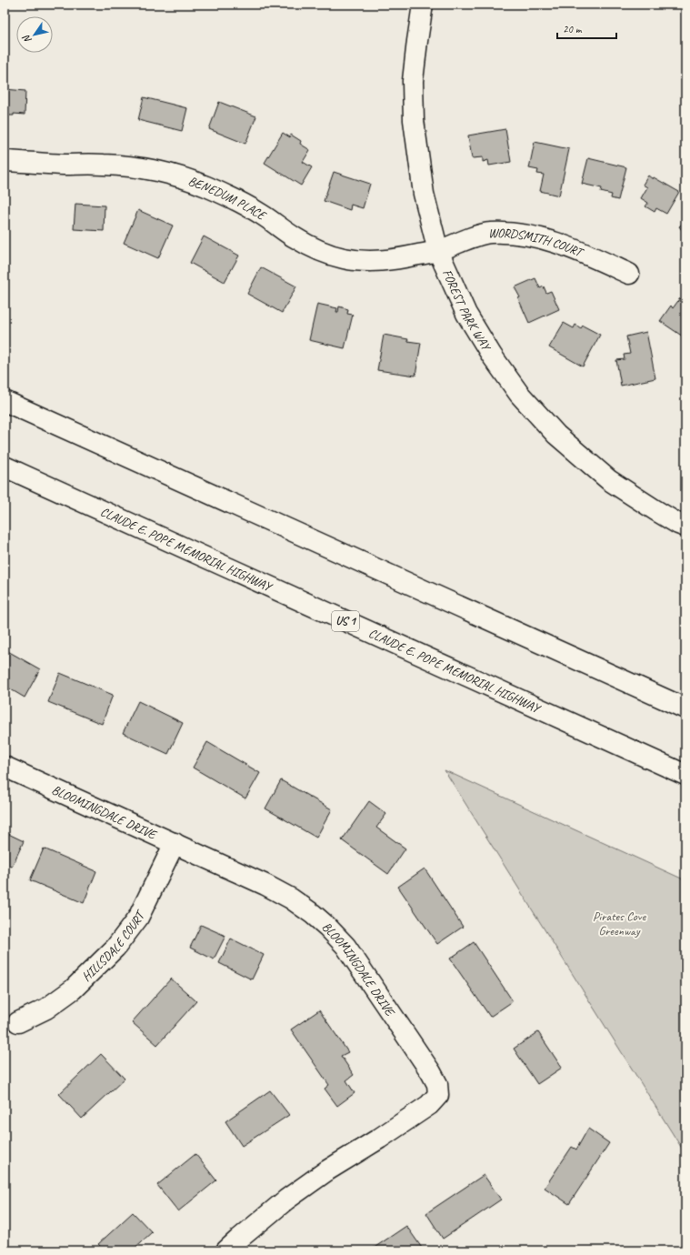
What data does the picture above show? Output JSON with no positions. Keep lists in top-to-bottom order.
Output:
{
  "streets": {
    "main road": [
      "BENEDUM PLACE",
      "WORDSMITH COURT",
      "FOREST PARK WAY",
      "CLAUDE E. POPE MEMORIAL HIGHWAY",
      "US 1",
      "BLOOMINGDALE DRIVE",
      "HILLSDALE COURT"
    ]
  },
  "crossings": [
    ["BENEDUM PLACE", "WORDSMITH COURT"],
    ["BENEDUM PLACE", "FOREST PARK WAY"],
    ["WORDSMITH COURT", "FOREST PARK WAY"],
    ["BLOOMINGDALE DRIVE", "HILLSDALE COURT"]
  ],
  "parks": ["Pirates Cove Greenway"],
  "scale_bar": "20 m",
  "north": "bottom left"
}
